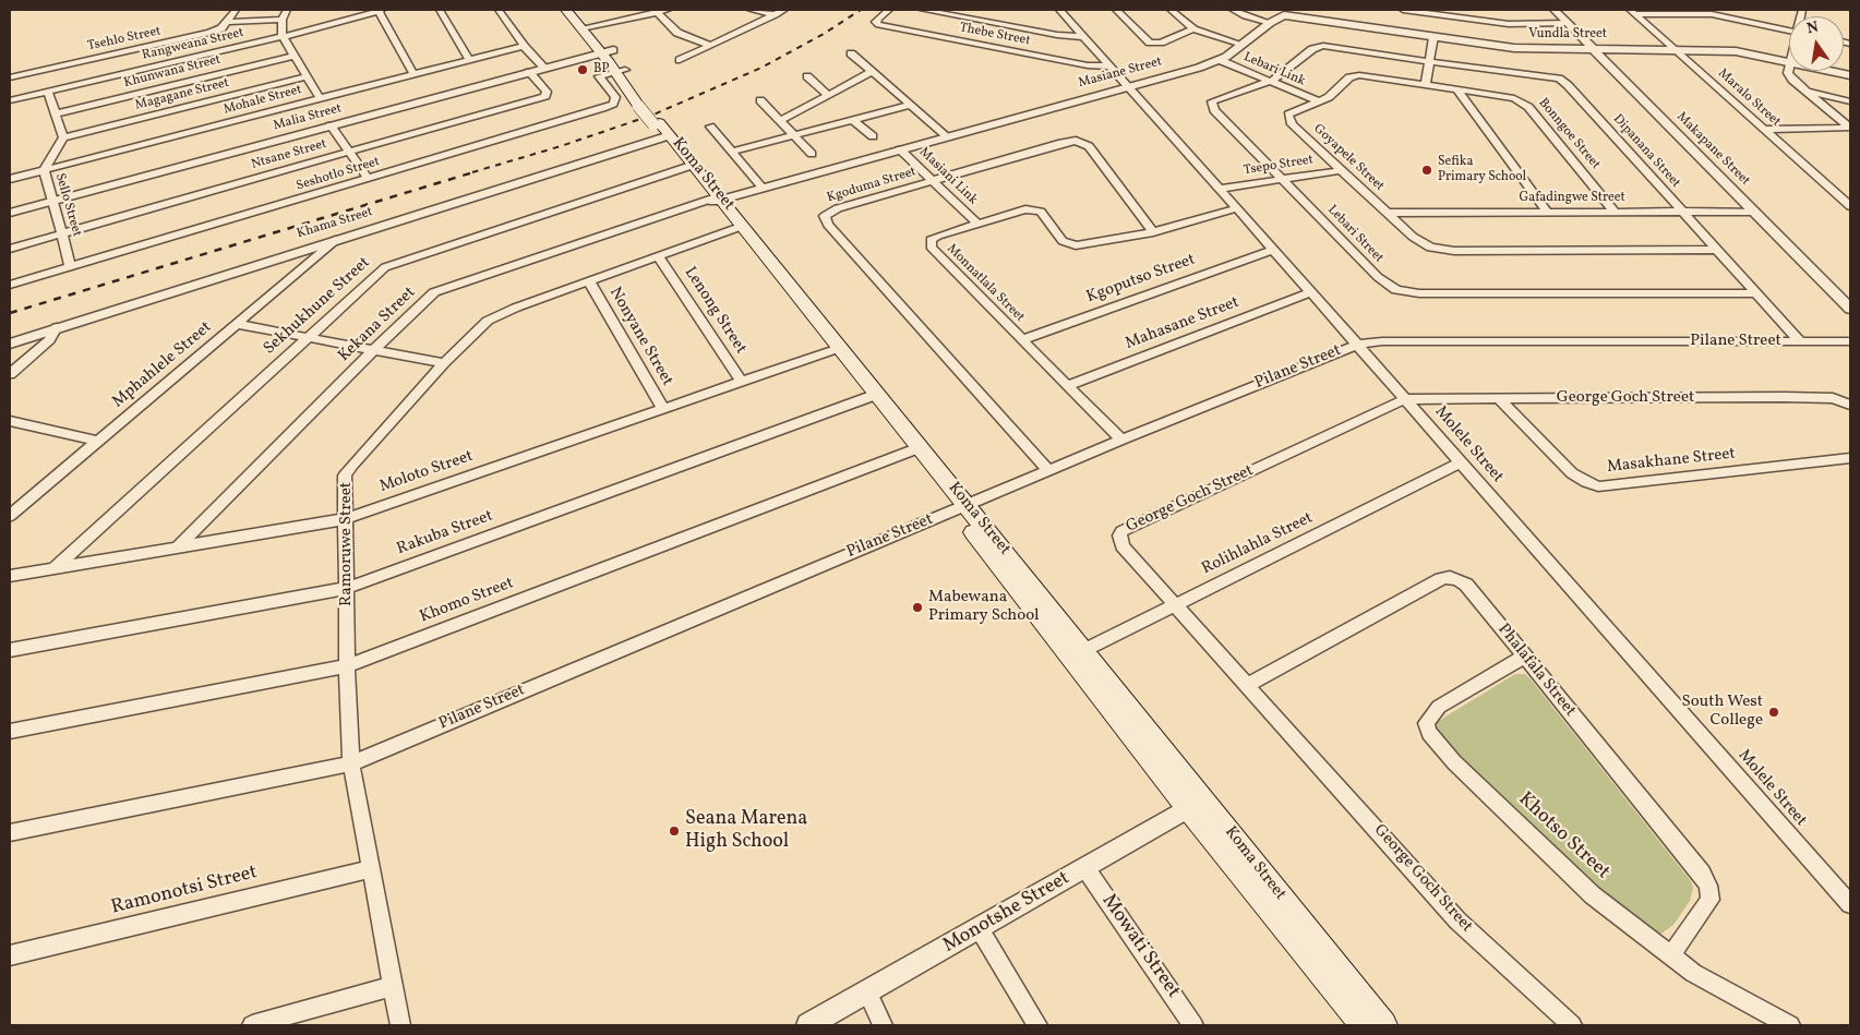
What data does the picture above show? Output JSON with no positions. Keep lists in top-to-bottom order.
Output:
{
  "streets": {
    "main road": ["Koma Street"],
    "street": [
      "Thebe Street",
      "Vundla Street",
      "Tsehlo Street",
      "Rangweana Street",
      "Lebari Link",
      "Khunwana Street",
      "Masiane Street",
      "Magagane Street",
      "Maralo Street",
      "Mohale Street",
      "Malia Street",
      "Bonngoe Street",
      "Makapane Street",
      "Dipanana Street",
      "Ntsane Street",
      "Goyapele Street",
      "Tsepo Street",
      "Seshotlo Street",
      "Masiani Link",
      "Kgoduma Street",
      "Gafadingwe Street",
      "Sello Street",
      "Khama Street",
      "Lebari Street",
      "Kgoputso Street",
      "Monnatlala Street",
      "Sekhukhune Street",
      "Lenong Street",
      "Mahasane Street",
      "Kekana Street",
      "Nonyane Street",
      "Pilane Street",
      "Mphahlele Street",
      "George Goch Street",
      "Molele Street",
      "Masakhane Street",
      "Moloto Street",
      "Rakuba Street",
      "Ramoruwe Street",
      "Rolihlahla Street",
      "Khomo Street",
      "Phalafala Street",
      "Khotso Street",
      "Ramonotsi Street",
      "Monotshe Street",
      "Mowati Street"
    ]
  },
  "crossings": [
    ["Thebe Street", "Molele Street"],
    ["Vundla Street", "Masiane Street"],
    ["Vundla Street", "Maralo Street"],
    ["Vundla Street", "Makapane Street"],
    ["Lebari Link", "Masiane Street"],
    ["Lebari Link", "Goyapele Street"],
    ["Lebari Link", "Lebari Street"],
    ["Masiane Street", "Koma Street"],
    ["Masiane Street", "Masiani Link"],
    ["Masiane Street", "Kekana Street"],
    ["Masiane Street", "Molele Street"],
    ["Magagane Street", "Sello Street"],
    ["Mohale Street", "Sello Street"],
    ["Malia Street", "Ntsane Street"],
    ["Malia Street", "Koma Street"],
    ["Malia Street", "Sello Street"],
    ["Bonngoe Street", "Goyapele Street"],
    ["Bonngoe Street", "Gafadingwe Street"],
    ["Makapane Street", "Gafadingwe Street"],
    ["Dipanana Street", "Goyapele Street"],
    ["Dipanana Street", "Gafadingwe Street"],
    ["Dipanana Street", "Lebari Street"],
    ["Dipanana Street", "Pilane Street"],
    ["Ntsane Street", "Sello Street"],
    ["Goyapele Street", "Tsepo Street"],
    ["Goyapele Street", "Gafadingwe Street"],
    ["Tsepo Street", "Lebari Street"],
    ["Tsepo Street", "Molele Street"],
    ["Seshotlo Street", "Koma Street"],
    ["Seshotlo Street", "Sello Street"],
    ["Koma Street", "Khama Street"],
    ["Koma Street", "Sekhukhune Street"],
    ["Koma Street", "Kekana Street"],
    ["Koma Street", "Pilane Street"],
    ["Koma Street", "Moloto Street"],
    ["Koma Street", "Rakuba Street"],
    ["Koma Street", "Ramoruwe Street"],
    ["Koma Street", "Rolihlahla Street"],
    ["Koma Street", "Khomo Street"],
    ["Koma Street", "Monotshe Street"],
    ["Masiani Link", "Kgoduma Street"],
    ["Masiani Link", "Monnatlala Street"],
    ["Kgoduma Street", "Monnatlala Street"],
    ["Kgoduma Street", "Pilane Street"],
    ["Khama Street", "Mphahlele Street"],
    ["Kgoputso Street", "Monnatlala Street"],
    ["Kgoputso Street", "Molele Street"],
    ["Monnatlala Street", "Mahasane Street"],
    ["Monnatlala Street", "Pilane Street"],
    ["Monnatlala Street", "Molele Street"],
    ["Sekhukhune Street", "Moloto Street"],
    ["Lenong Street", "Moloto Street"],
    ["Lenong Street", "Ramoruwe Street"],
    ["Mahasane Street", "Molele Street"],
    ["Kekana Street", "Moloto Street"],
    ["Nonyane Street", "Moloto Street"],
    ["Nonyane Street", "Ramoruwe Street"],
    ["Pilane Street", "Molele Street"],
    ["Pilane Street", "Ramoruwe Street"],
    ["George Goch Street", "Molele Street"],
    ["George Goch Street", "Masakhane Street"],
    ["George Goch Street", "Rolihlahla Street"],
    ["George Goch Street", "Phalafala Street"],
    ["Molele Street", "Rolihlahla Street"],
    ["Moloto Street", "Ramoruwe Street"],
    ["Rakuba Street", "Ramoruwe Street"],
    ["Ramoruwe Street", "Khomo Street"],
    ["Ramoruwe Street", "Ramonotsi Street"],
    ["Phalafala Street", "Khotso Street"],
    ["Monotshe Street", "Mowati Street"]
  ],
  "places": [
    "BP",
    "Sefika Primary School",
    "Mabewana Primary School",
    "South West College",
    "Seana Marena High School"
  ],
  "north": "top"
}
